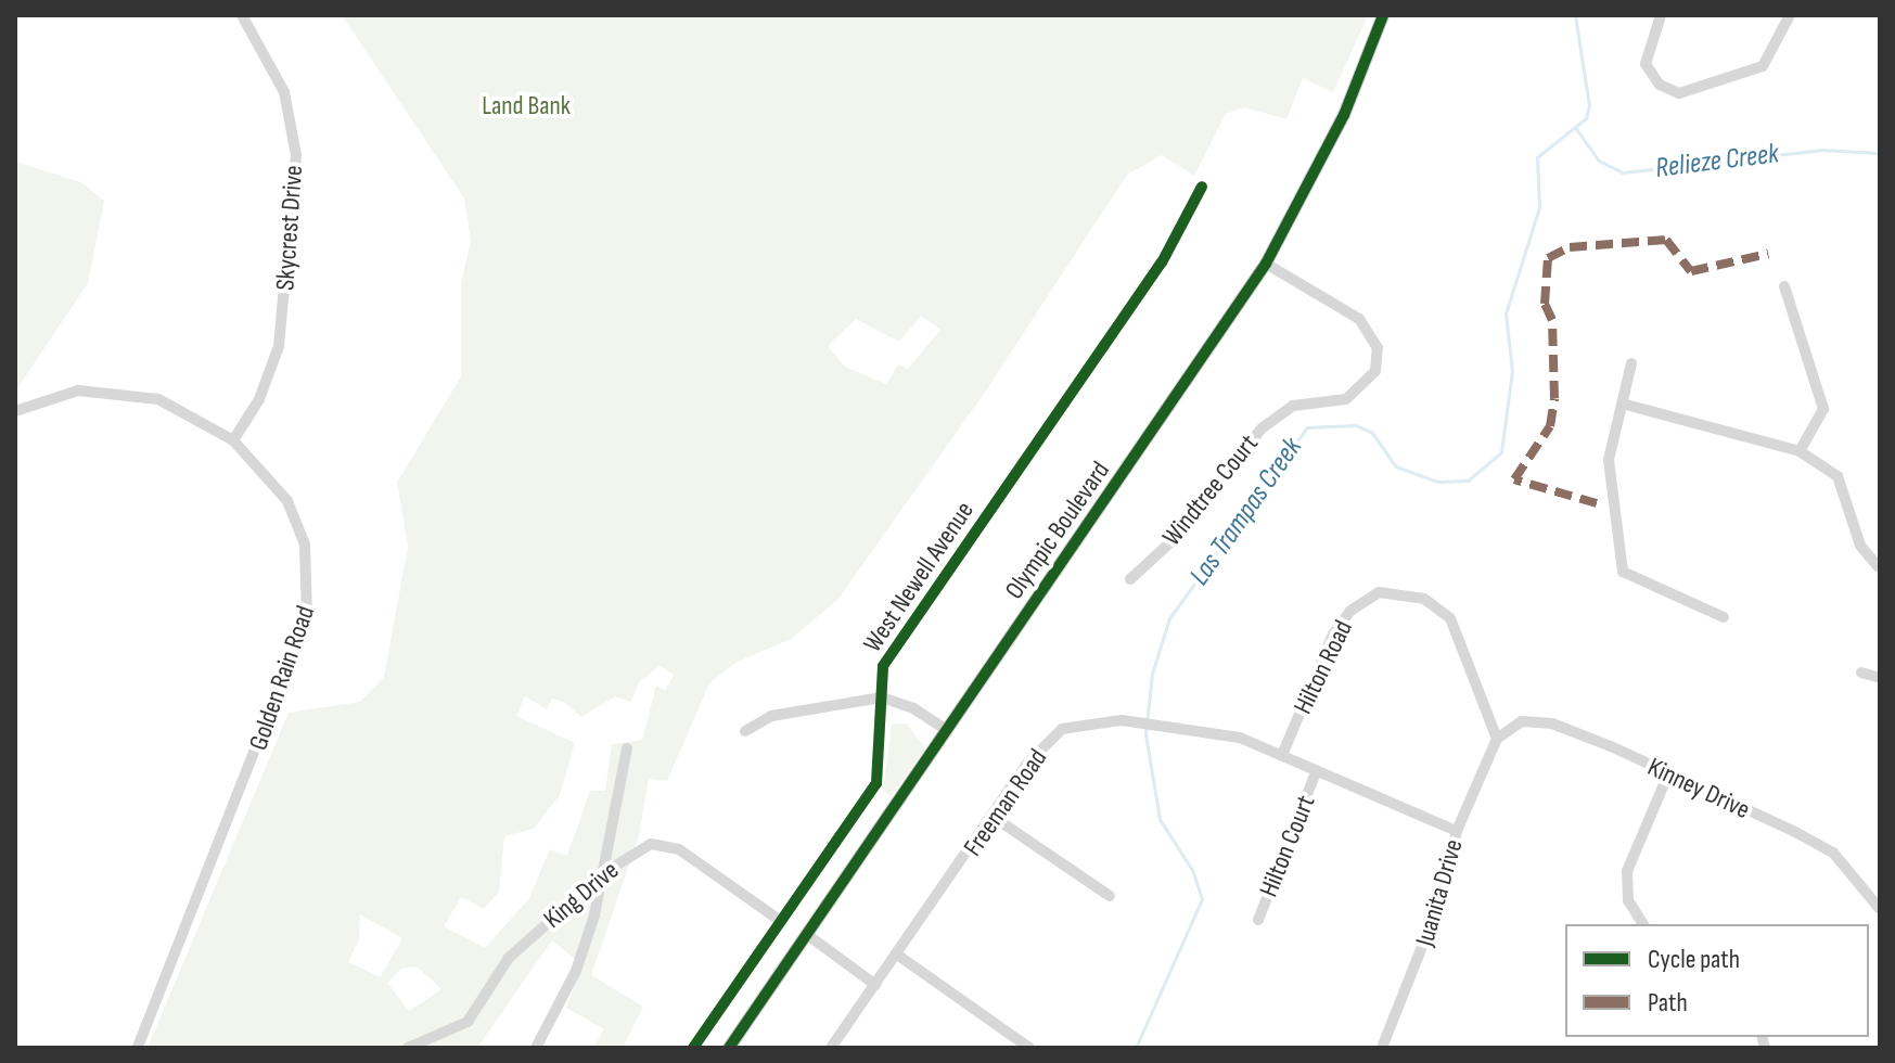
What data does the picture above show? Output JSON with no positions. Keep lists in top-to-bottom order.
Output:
{
  "streets": {
    "main road": ["Olympic Boulevard"],
    "street": [
      "Skycrest Drive",
      "Windtree Court",
      "West Newell Avenue",
      "Hilton Road",
      "Golden Rain Road",
      "Kinney Drive",
      "Freeman Road",
      "Hilton Court",
      "Juanita Drive",
      "King Drive"
    ]
  },
  "crossings": [
    ["Skycrest Drive", "Golden Rain Road"],
    ["Windtree Court", "Olympic Boulevard"],
    ["West Newell Avenue", "King Drive"],
    ["Hilton Road", "Kinney Drive"],
    ["Hilton Road", "Freeman Road"],
    ["Hilton Road", "Juanita Drive"],
    ["Kinney Drive", "Juanita Drive"],
    ["Freeman Road", "Hilton Court"],
    ["Freeman Road", "Juanita Drive"]
  ],
  "water": ["Relieze Creek", "Las Trampas Creek"],
  "parks": ["Land Bank"],
  "legend": ["Cycle path", "Path"]
}
